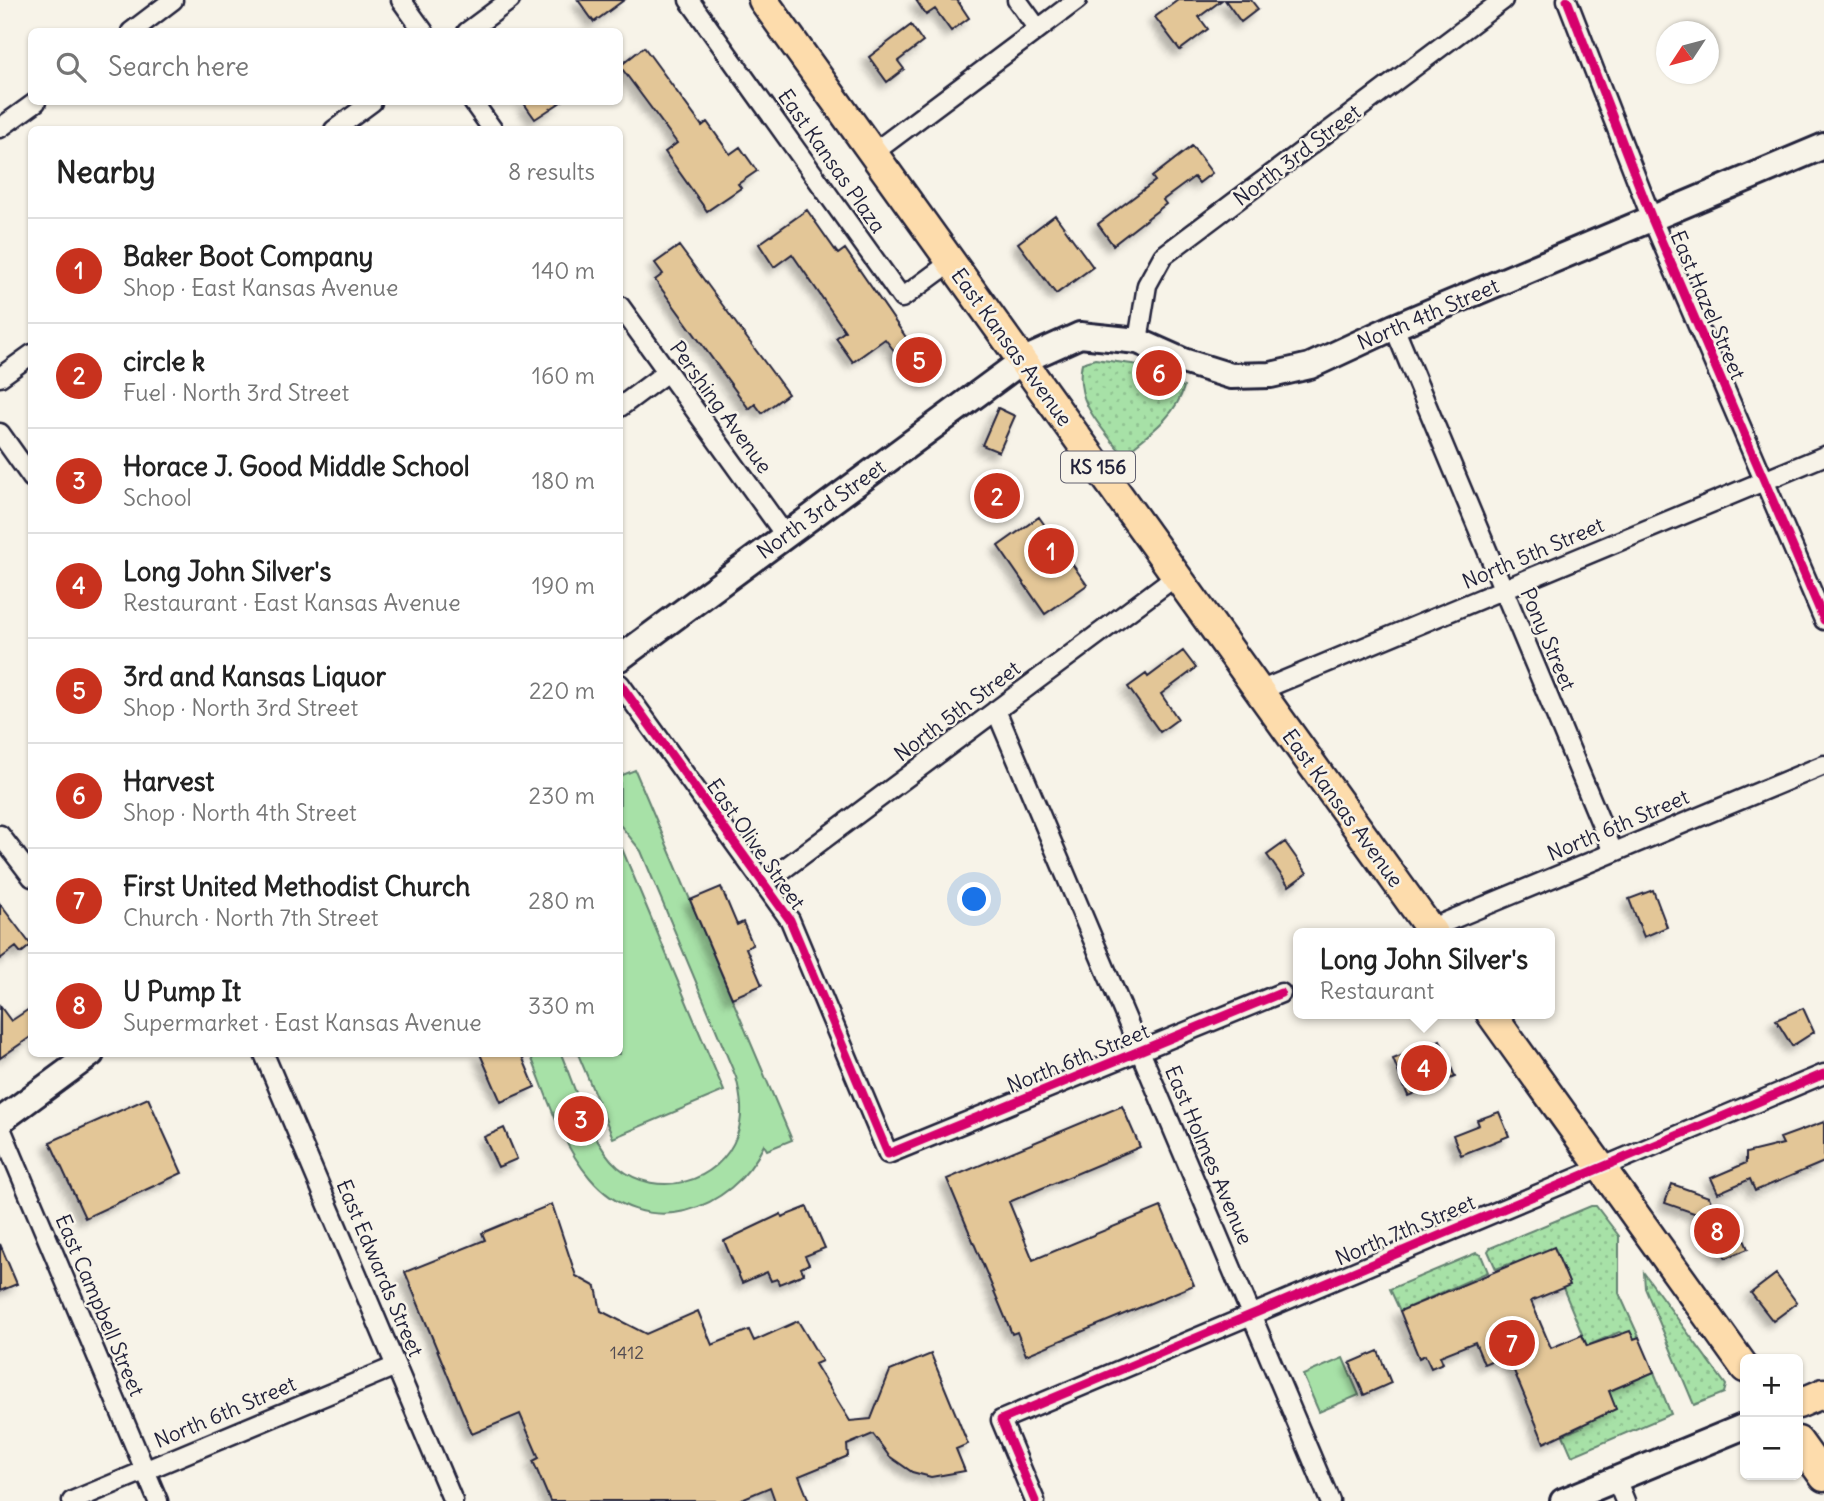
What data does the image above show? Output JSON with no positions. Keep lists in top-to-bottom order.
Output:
{
  "streets": {
    "main road": [
      "North 3rd Street",
      "North 4th Street",
      "East Kansas Avenue",
      "KS 156"
    ],
    "street": [
      "East Kansas Plaza",
      "East Hazel Street",
      "Pershing Avenue",
      "North 5th Street",
      "Pony Street",
      "North 6th Street",
      "East Olive Street",
      "East Holmes Avenue",
      "North 7th Street",
      "East Edwards Street",
      "East Campbell Street"
    ]
  },
  "crossings": [
    ["North 3rd Street", "North 4th Street"],
    ["North 3rd Street", "East Kansas Avenue"],
    ["North 3rd Street", "Pershing Avenue"],
    ["East Kansas Plaza", "East Kansas Avenue"],
    ["East Hazel Street", "North 4th Street"],
    ["East Hazel Street", "North 5th Street"],
    ["North 4th Street", "East Kansas Avenue"],
    ["North 4th Street", "Pony Street"],
    ["East Kansas Avenue", "North 5th Street"],
    ["North 5th Street", "Pony Street"],
    ["North 5th Street", "East Olive Street"],
    ["North 5th Street", "East Holmes Avenue"],
    ["Pony Street", "North 6th Street"],
    ["North 6th Street", "East Olive Street"],
    ["North 6th Street", "East Holmes Avenue"],
    ["North 6th Street", "East Edwards Street"],
    ["North 6th Street", "East Campbell Street"],
    ["East Holmes Avenue", "North 7th Street"]
  ],
  "house_numbers": ["1412"],
  "north": "bottom left",
  "page": {
    "search": "Search here",
    "heading": ["Nearby", "8 results"],
    "list": [
      {
        "mark": "1",
        "name": "Baker Boot Company",
        "note": "Shop · East Kansas Avenue",
        "value": "140 m"
      },
      {
        "mark": "2",
        "name": "circle k",
        "note": "Fuel · North 3rd Street",
        "value": "160 m"
      },
      {
        "mark": "3",
        "name": "Horace J. Good Middle School",
        "note": "School",
        "value": "180 m"
      },
      {
        "mark": "4",
        "name": "Long John Silver's",
        "note": "Restaurant · East Kansas Avenue",
        "value": "190 m"
      },
      {
        "mark": "5",
        "name": "3rd and Kansas Liquor",
        "note": "Shop · North 3rd Street",
        "value": "220 m"
      },
      {
        "mark": "6",
        "name": "Harvest",
        "note": "Shop · North 4th Street",
        "value": "230 m"
      },
      {
        "mark": "7",
        "name": "First United Methodist Church",
        "note": "Church · North 7th Street",
        "value": "280 m"
      },
      {
        "mark": "8",
        "name": "U Pump It",
        "note": "Supermarket · East Kansas Avenue",
        "value": "330 m"
      }
    ],
    "pins": [
      "5",
      "6",
      "2",
      "1",
      "4",
      "3",
      "8",
      "7"
    ],
    "popup": ["Long John Silver's", "Restaurant"],
    "map_buttons": ["+", "−"]
  }
}
